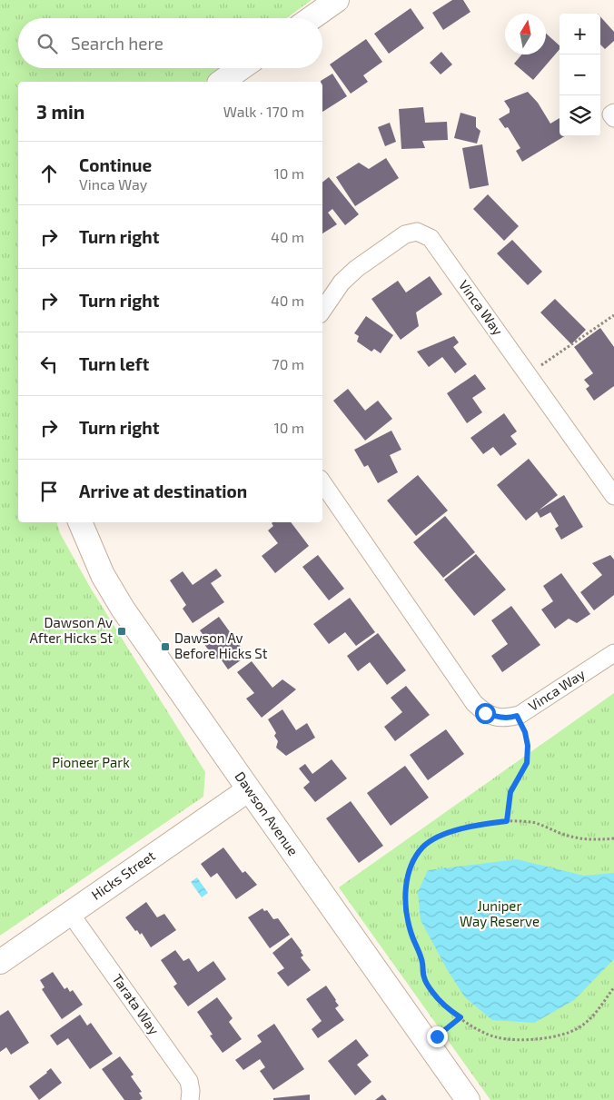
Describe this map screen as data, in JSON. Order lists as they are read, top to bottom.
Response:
{
  "streets": {
    "main road": ["Dawson Avenue", "Hicks Street"],
    "street": ["Vinca Way", "Tarata Way"]
  },
  "crossings": [
    ["Dawson Avenue", "Hicks Street"],
    ["Hicks Street", "Tarata Way"]
  ],
  "parks": ["Pioneer Park", "Juniper Way Reserve"],
  "places": {
    "transit": ["Dawson Av After Hicks St", "Dawson Av Before Hicks St"]
  },
  "north": "top",
  "page": {
    "map_buttons": ["+", "−"],
    "search": "Search here",
    "heading": ["3 min", "Walk · 170 m"],
    "list": [
      ["Continue", "Vinca Way", "10 m"],
      ["Turn right", "40 m"],
      ["Turn right", "40 m"],
      ["Turn left", "70 m"],
      ["Turn right", "10 m"],
      "Arrive at destination"
    ]
  }
}
